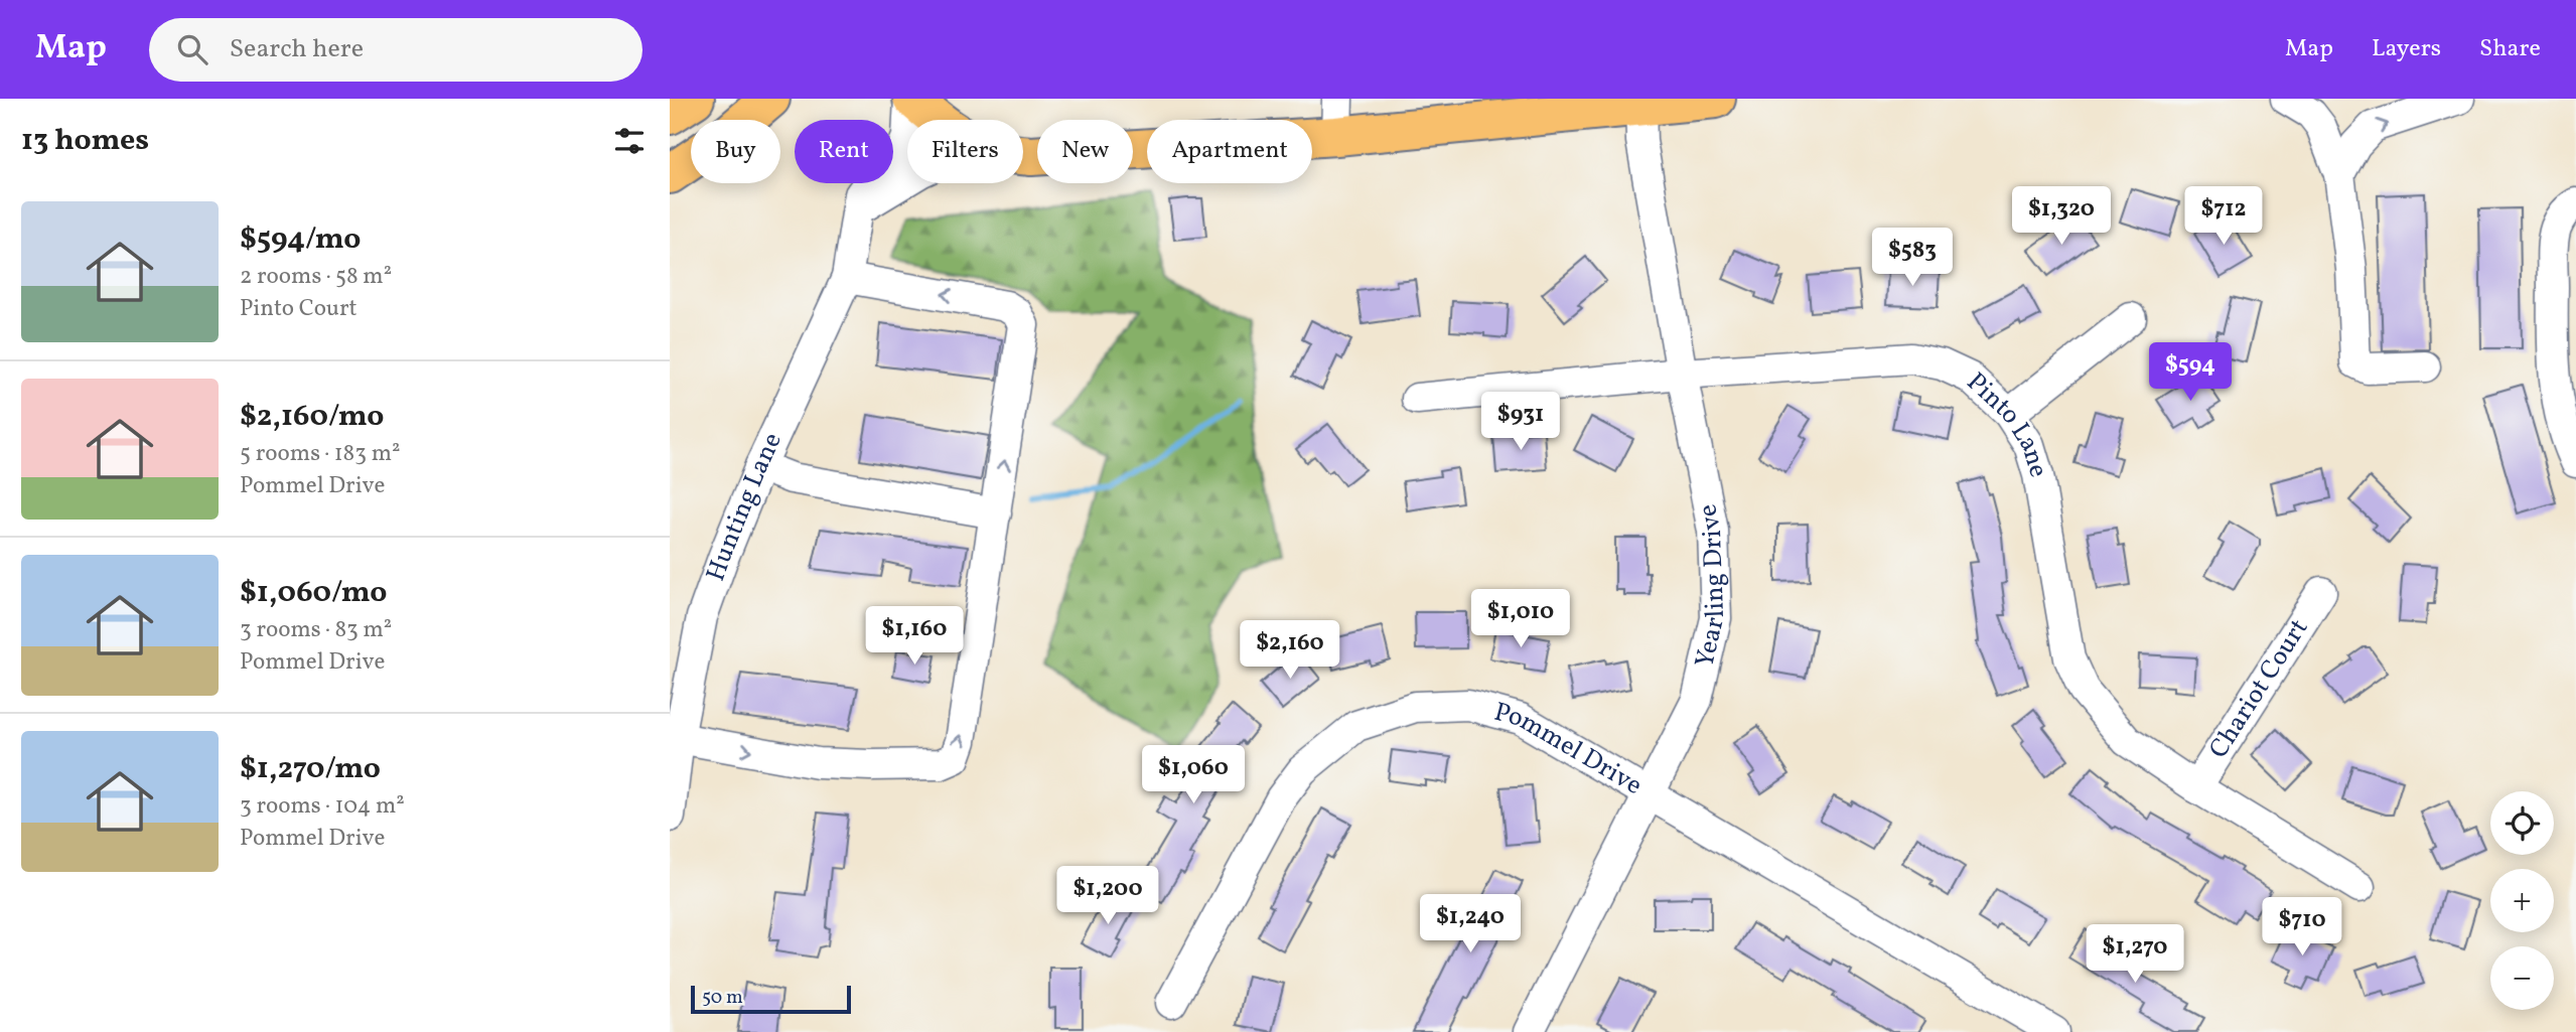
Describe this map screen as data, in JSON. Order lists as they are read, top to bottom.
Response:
{
  "streets": {
    "street": [
      "Pinto Lane",
      "Hunting Lane",
      "Yearling Drive",
      "Chariot Court",
      "Pommel Drive"
    ]
  },
  "crossings": [
    ["Pinto Lane", "Yearling Drive"],
    ["Pinto Lane", "Chariot Court"],
    ["Yearling Drive", "Pommel Drive"]
  ],
  "scale_bar": "50 m",
  "page": {
    "header": "Map",
    "search": "Search here",
    "nav": ["Map", "Layers", "Share"],
    "heading": "13 homes",
    "chip": [
      "Buy",
      "Rent",
      "Filters",
      "New",
      "Apartment"
    ],
    "list": [
      {
        "name": "$594/mo",
        "note": "2 rooms · 58 m² · Pinto Court"
      },
      {
        "name": "$2,160/mo",
        "note": "5 rooms · 183 m² · Pommel Drive"
      },
      {
        "name": "$1,060/mo",
        "note": "3 rooms · 83 m² · Pommel Drive"
      },
      {
        "name": "$1,270/mo",
        "note": "3 rooms · 104 m² · Pommel Drive"
      }
    ],
    "price": [
      "$1,320",
      "$712",
      "$583",
      "$594",
      "$931",
      "$1,010",
      "$1,160",
      "$2,160",
      "$1,060",
      "$1,200",
      "$1,240",
      "$710",
      "$1,270"
    ],
    "map_buttons": ["+", "−"],
    "scale": "50 m"
  }
}
